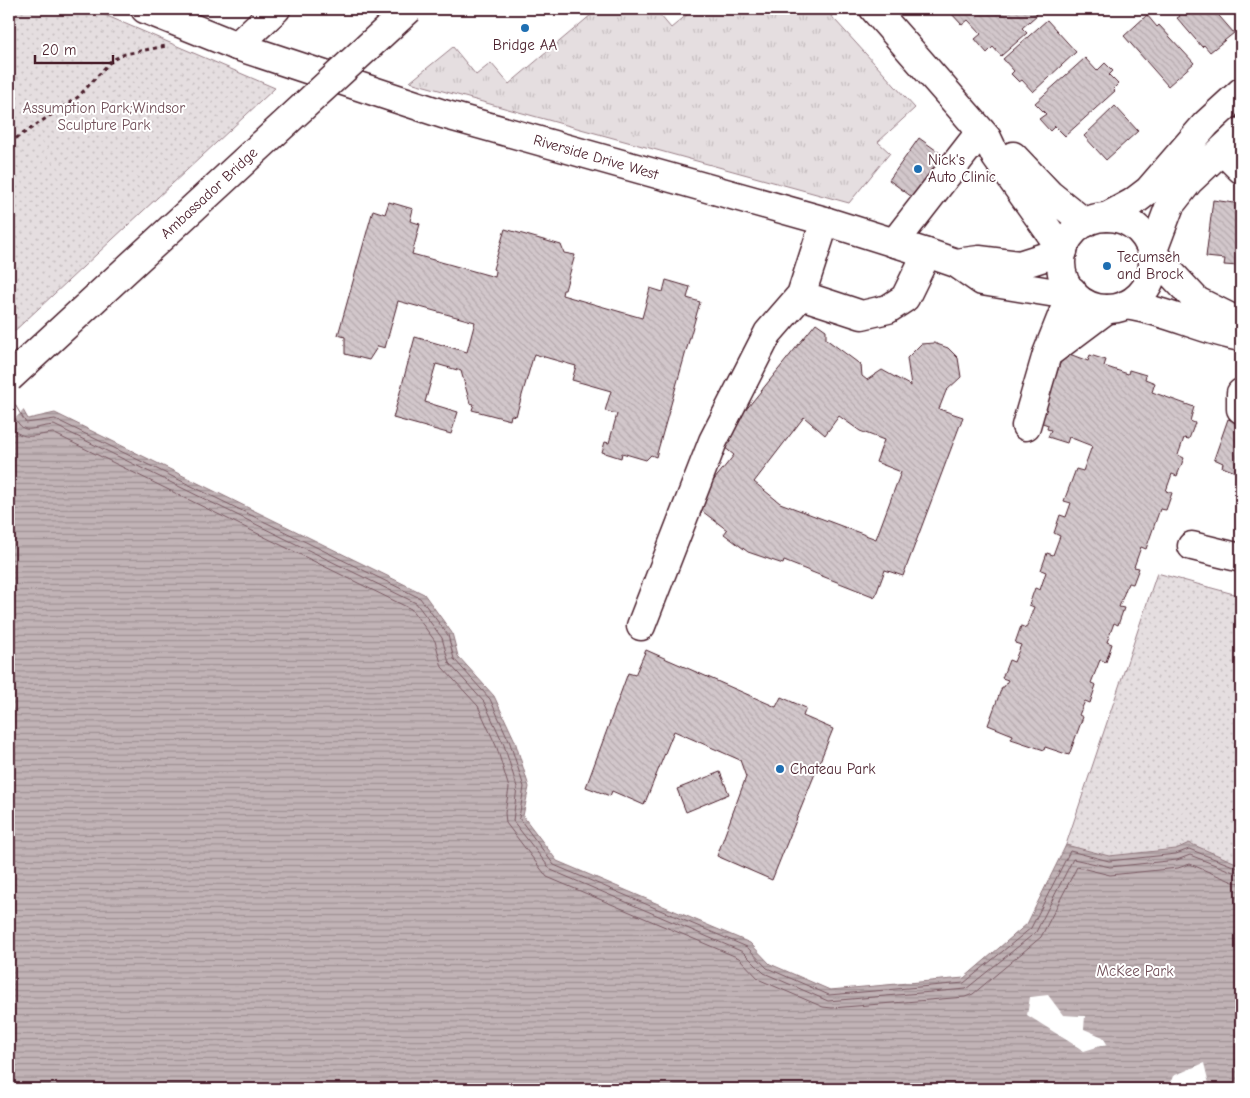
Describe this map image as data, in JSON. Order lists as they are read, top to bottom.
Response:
{
  "streets": {
    "main road": ["Riverside Drive West", "Ambassador Bridge"]
  },
  "parks": ["Assumption Park;Windsor Sculpture Park", "McKee Park"],
  "places": [
    "Bridge AA",
    "Nick's Auto Clinic",
    "Tecumseh and Brock",
    "Chateau Park"
  ],
  "scale_bar": "20 m"
}
